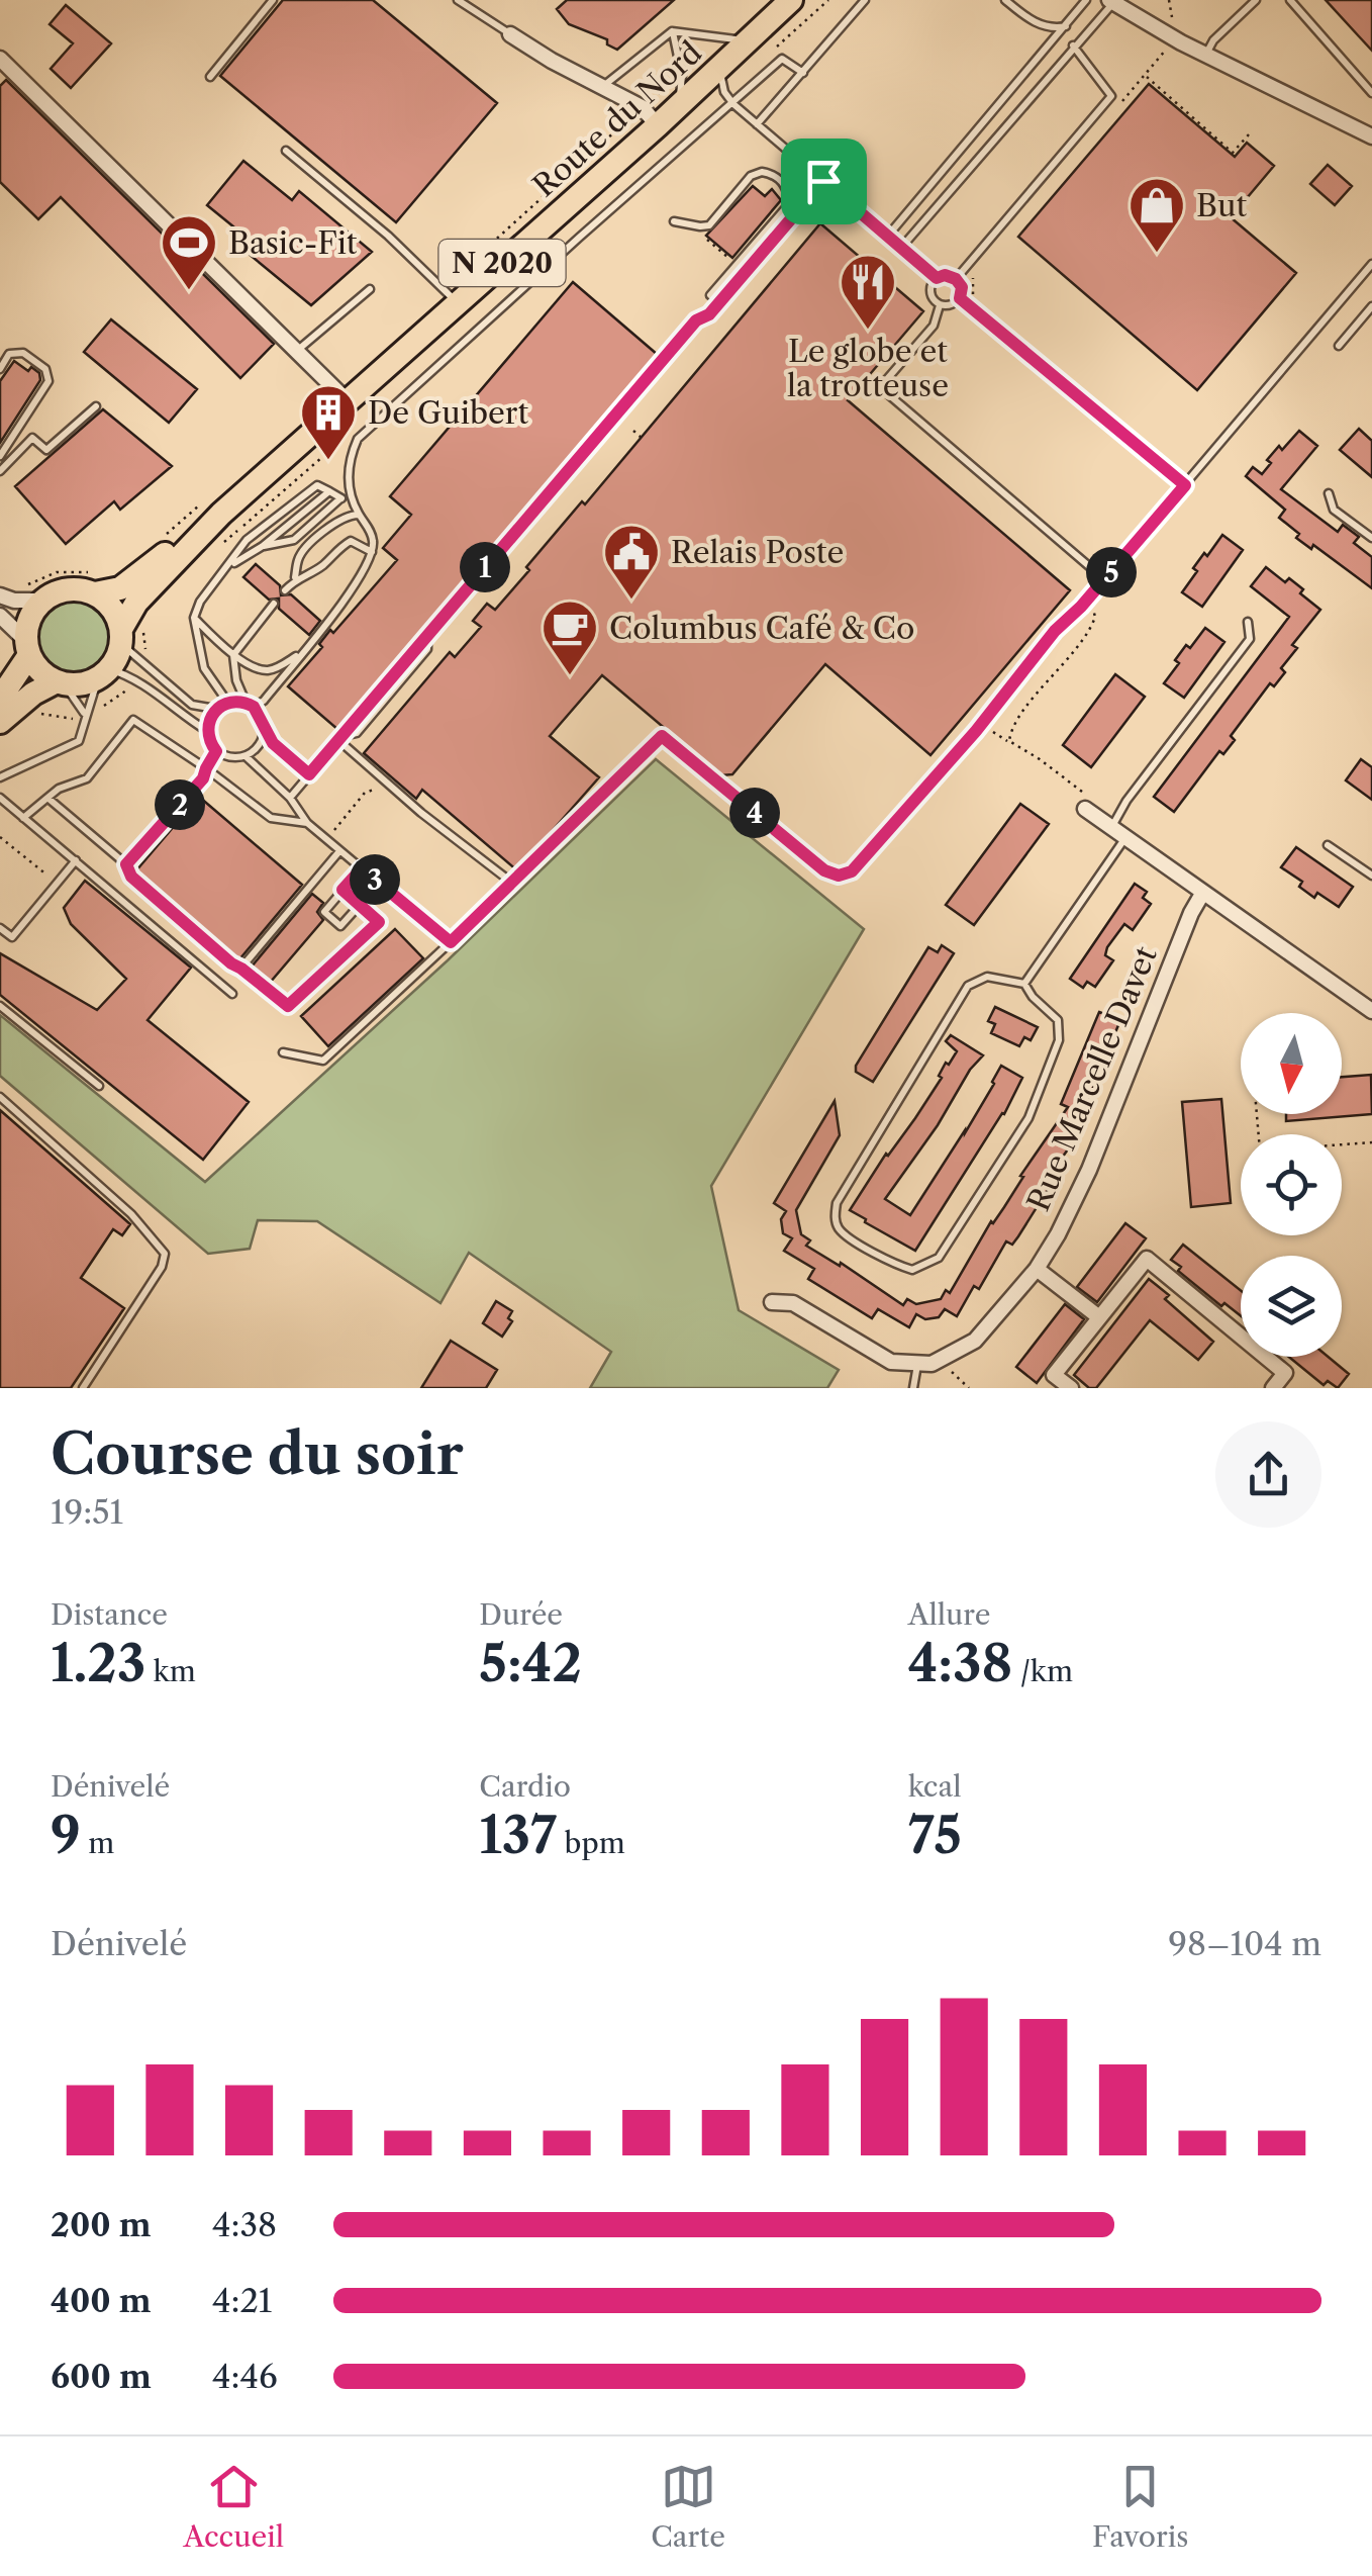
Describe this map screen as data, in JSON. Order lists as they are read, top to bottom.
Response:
{
  "streets": {
    "main road": ["Route du Nord", "N 2020"],
    "street": ["Rue Marcelle Davet"]
  },
  "places": {
    "shop": ["But"],
    "sports": ["Basic-Fit"],
    "restaurant": ["Le globe et la trotteuse"],
    "building": ["De Guibert"],
    "public building": ["Relais Poste"],
    "cafe": ["Columbus Café & Co"]
  },
  "north": "bottom",
  "page": {
    "pins": [
      "1",
      "5",
      "2",
      "4",
      "3"
    ],
    "heading": ["Course du soir", "19:51"],
    "stats": [
      ["Distance", "1.23 km"],
      ["Durée", "5:42"],
      ["Allure", "4:38 /km"],
      ["Dénivelé", "9 m"],
      ["Cardio", "137 bpm"],
      ["kcal", "75"]
    ],
    "chart": ["Dénivelé", "98–104 m"],
    "list": [
      {
        "name": "200 m",
        "note": "4:38"
      },
      {
        "name": "400 m",
        "note": "4:21"
      },
      {
        "name": "600 m",
        "note": "4:46"
      }
    ],
    "tabs": ["Accueil", "Carte", "Favoris"]
  }
}
